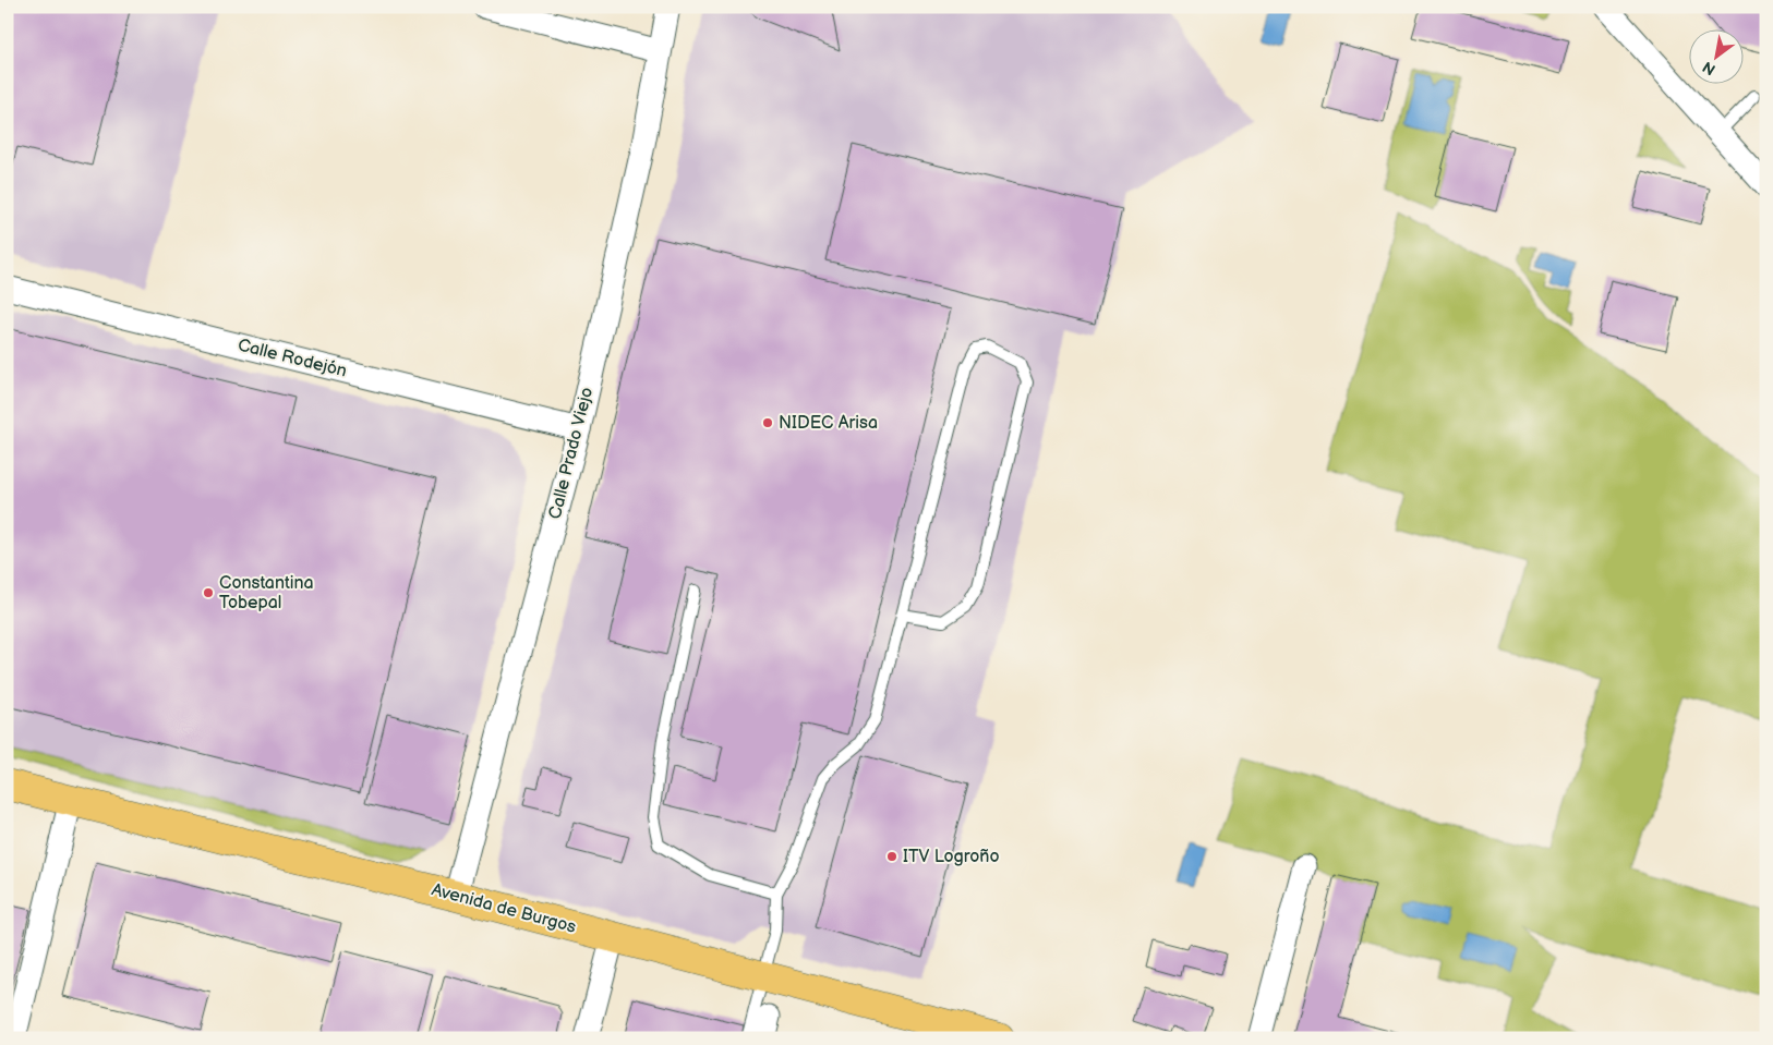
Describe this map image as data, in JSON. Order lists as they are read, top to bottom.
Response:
{
  "streets": {
    "main road": ["Avenida de Burgos"],
    "street": ["Calle Rodejón", "Calle Prado Viejo"]
  },
  "crossings": [
    ["Calle Rodejón", "Calle Prado Viejo"],
    ["Calle Prado Viejo", "Avenida de Burgos"]
  ],
  "places": ["NIDEC Arisa", "Constantina Tobepal", "ITV Logroño"],
  "north": "bottom left"
}
